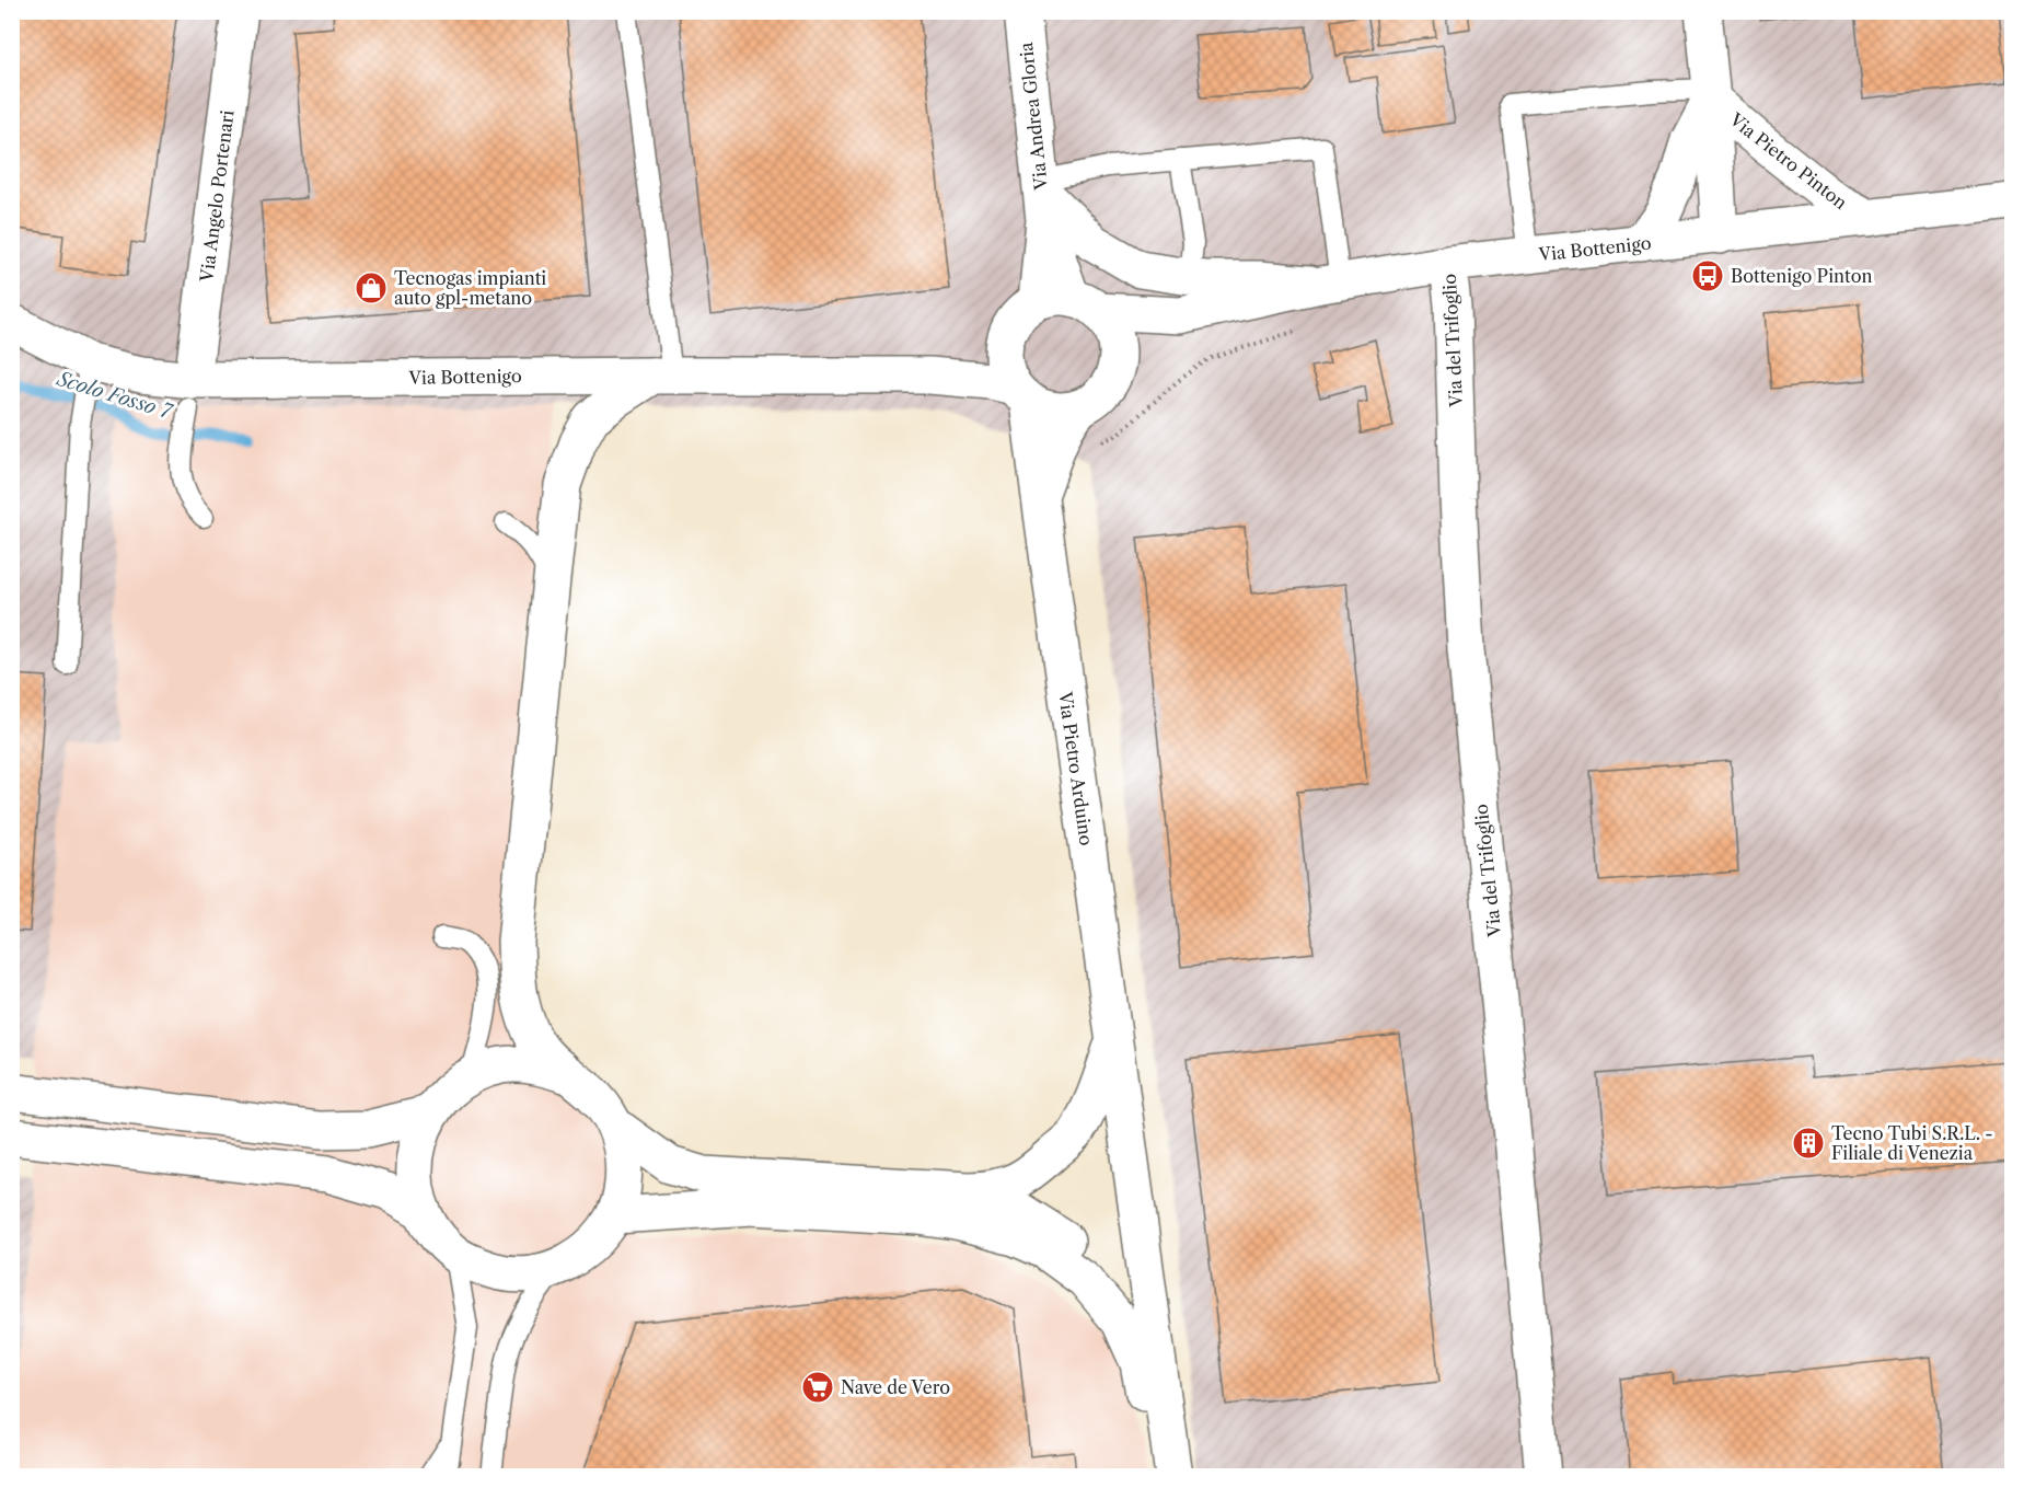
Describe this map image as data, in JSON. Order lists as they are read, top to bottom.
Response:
{
  "streets": {
    "street": [
      "Via Andrea Gloria",
      "Via Pietro Pinton",
      "Via Angelo Portenari",
      "Via Bottenigo",
      "Via del Trifoglio",
      "Via Pietro Arduino"
    ]
  },
  "crossings": [
    ["Via Andrea Gloria", "Via Bottenigo"],
    ["Via Andrea Gloria", "Via Pietro Arduino"],
    ["Via Pietro Pinton", "Via Bottenigo"],
    ["Via Angelo Portenari", "Via Bottenigo"],
    ["Via Bottenigo", "Via del Trifoglio"],
    ["Via Bottenigo", "Via Pietro Arduino"]
  ],
  "water": ["Scolo Fosso 7"],
  "places": {
    "bus stop": ["Bottenigo Pinton"],
    "shop": ["Tecnogas impianti auto gpl-metano"],
    "building": ["Tecno Tubi S.R.L. - Filiale di Venezia"],
    "supermarket": ["Nave de Vero"]
  }
}
